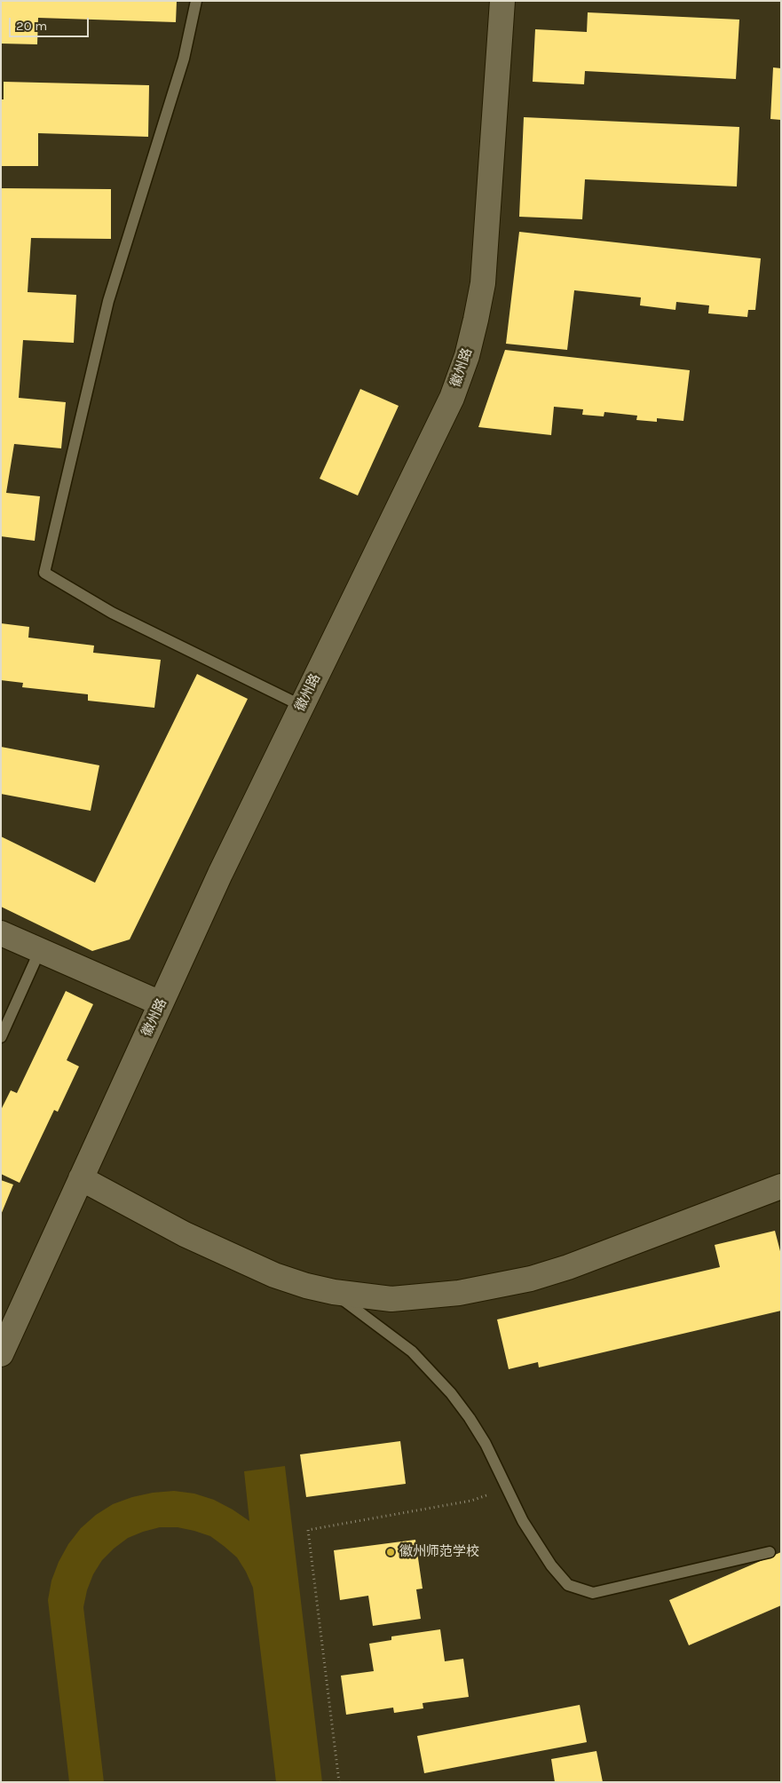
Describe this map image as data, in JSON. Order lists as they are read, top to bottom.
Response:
{
  "streets": {
    "main road": ["徽州路"]
  },
  "places": ["徽州师范学校"],
  "scale_bar": "20 m"
}
